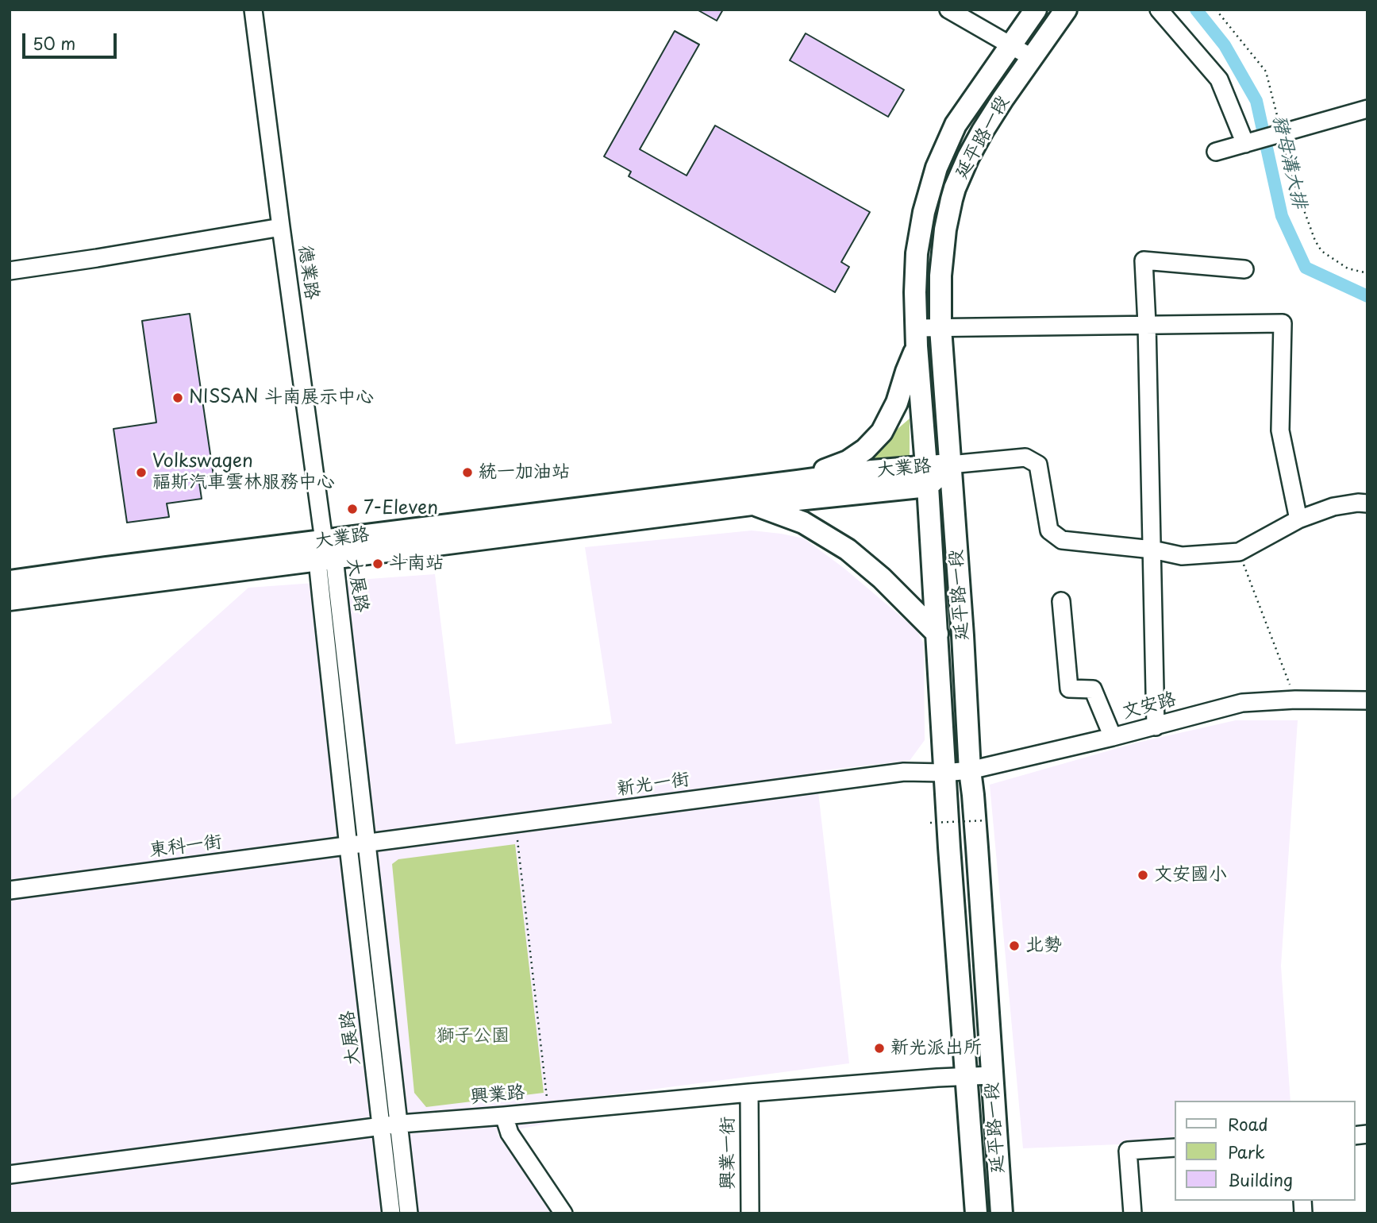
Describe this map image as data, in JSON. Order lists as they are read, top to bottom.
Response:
{
  "streets": {
    "main road": ["延平路一段", "大業路"],
    "street": [
      "德業路",
      "大展路",
      "文安路",
      "新光一街",
      "東科一街",
      "興業路",
      "興業一街"
    ]
  },
  "crossings": [
    ["延平路一段", "大業路"],
    ["延平路一段", "文安路"],
    ["延平路一段", "新光一街"],
    ["延平路一段", "興業路"],
    ["德業路", "大業路"],
    ["德業路", "大展路"],
    ["大業路", "大展路"],
    ["大展路", "新光一街"],
    ["大展路", "東科一街"],
    ["大展路", "興業路"],
    ["文安路", "新光一街"],
    ["新光一街", "東科一街"],
    ["興業路", "興業一街"]
  ],
  "water": ["豬母溝大排"],
  "parks": ["獅子公園"],
  "places": [
    "NISSAN 斗南展示中心",
    "Volkswagen 福斯汽車雲林服務中心",
    "統一加油站",
    "7-Eleven",
    "斗南站",
    "文安國小",
    "北勢",
    "新光派出所"
  ],
  "legend": ["Road", "Park", "Building"],
  "scale_bar": "50 m"
}
